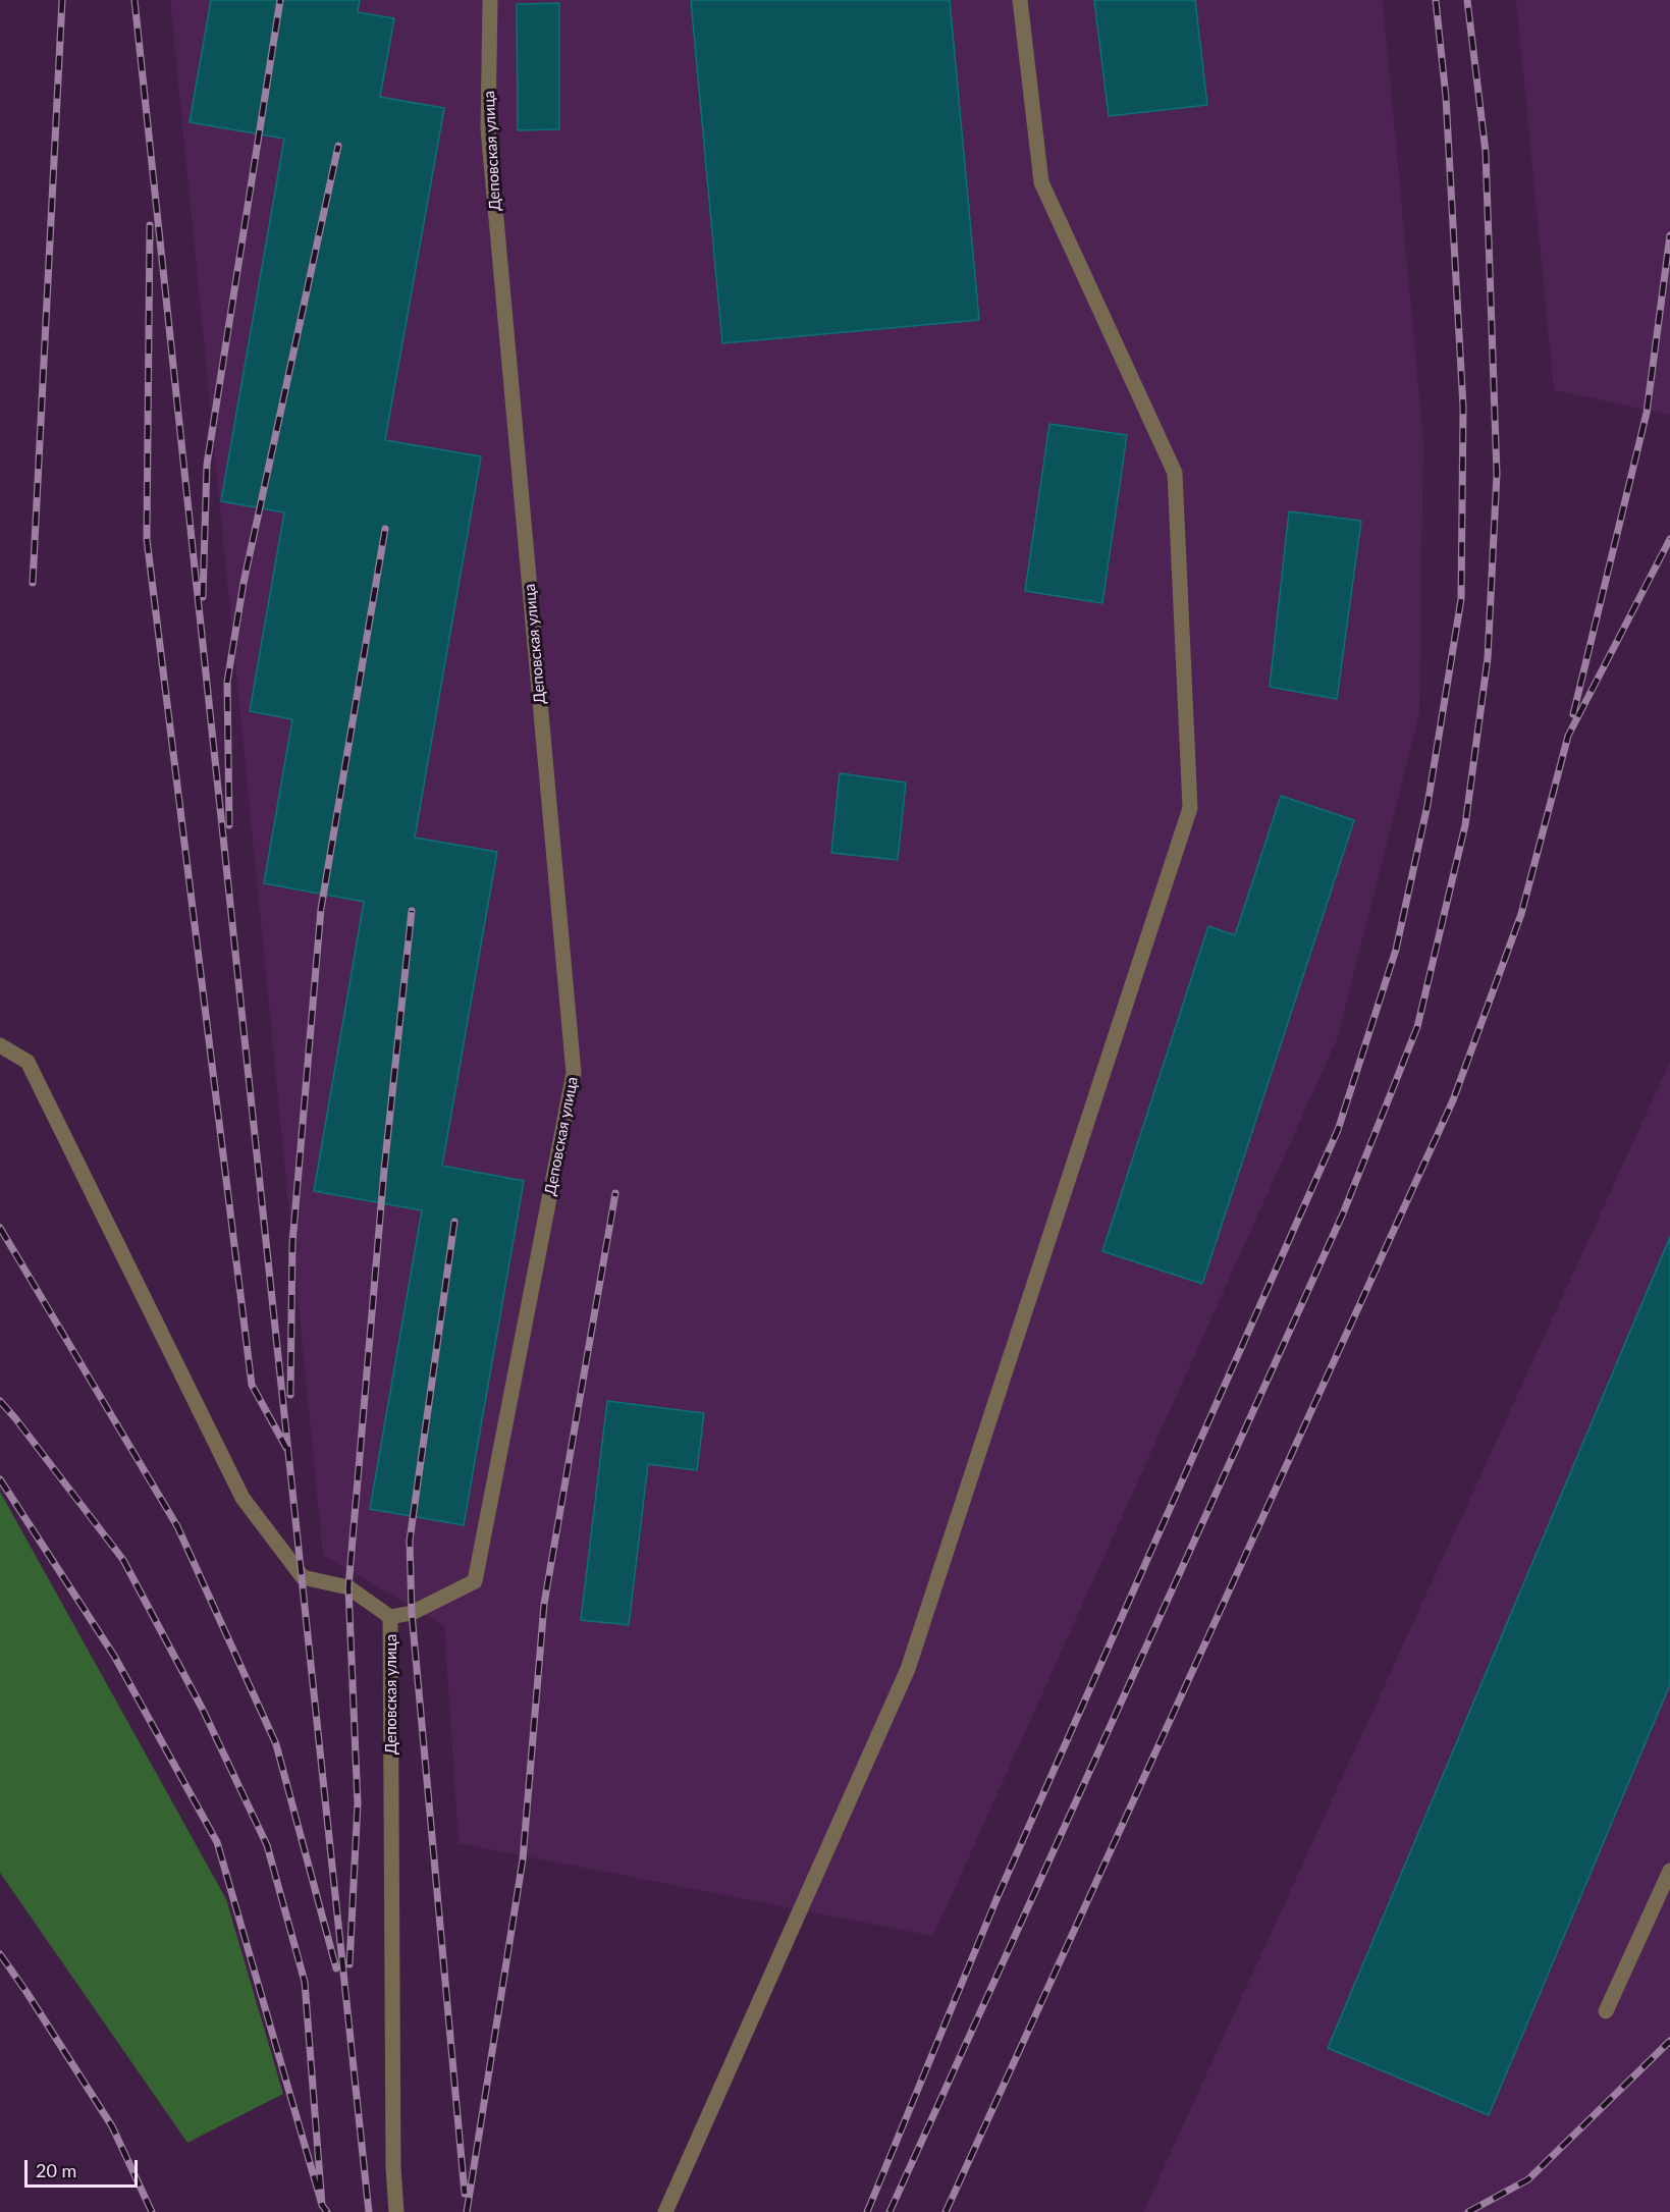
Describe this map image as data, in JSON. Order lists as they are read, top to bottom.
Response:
{
  "streets": {
    "street": ["Деповская улица"]
  },
  "scale_bar": "20 m"
}
